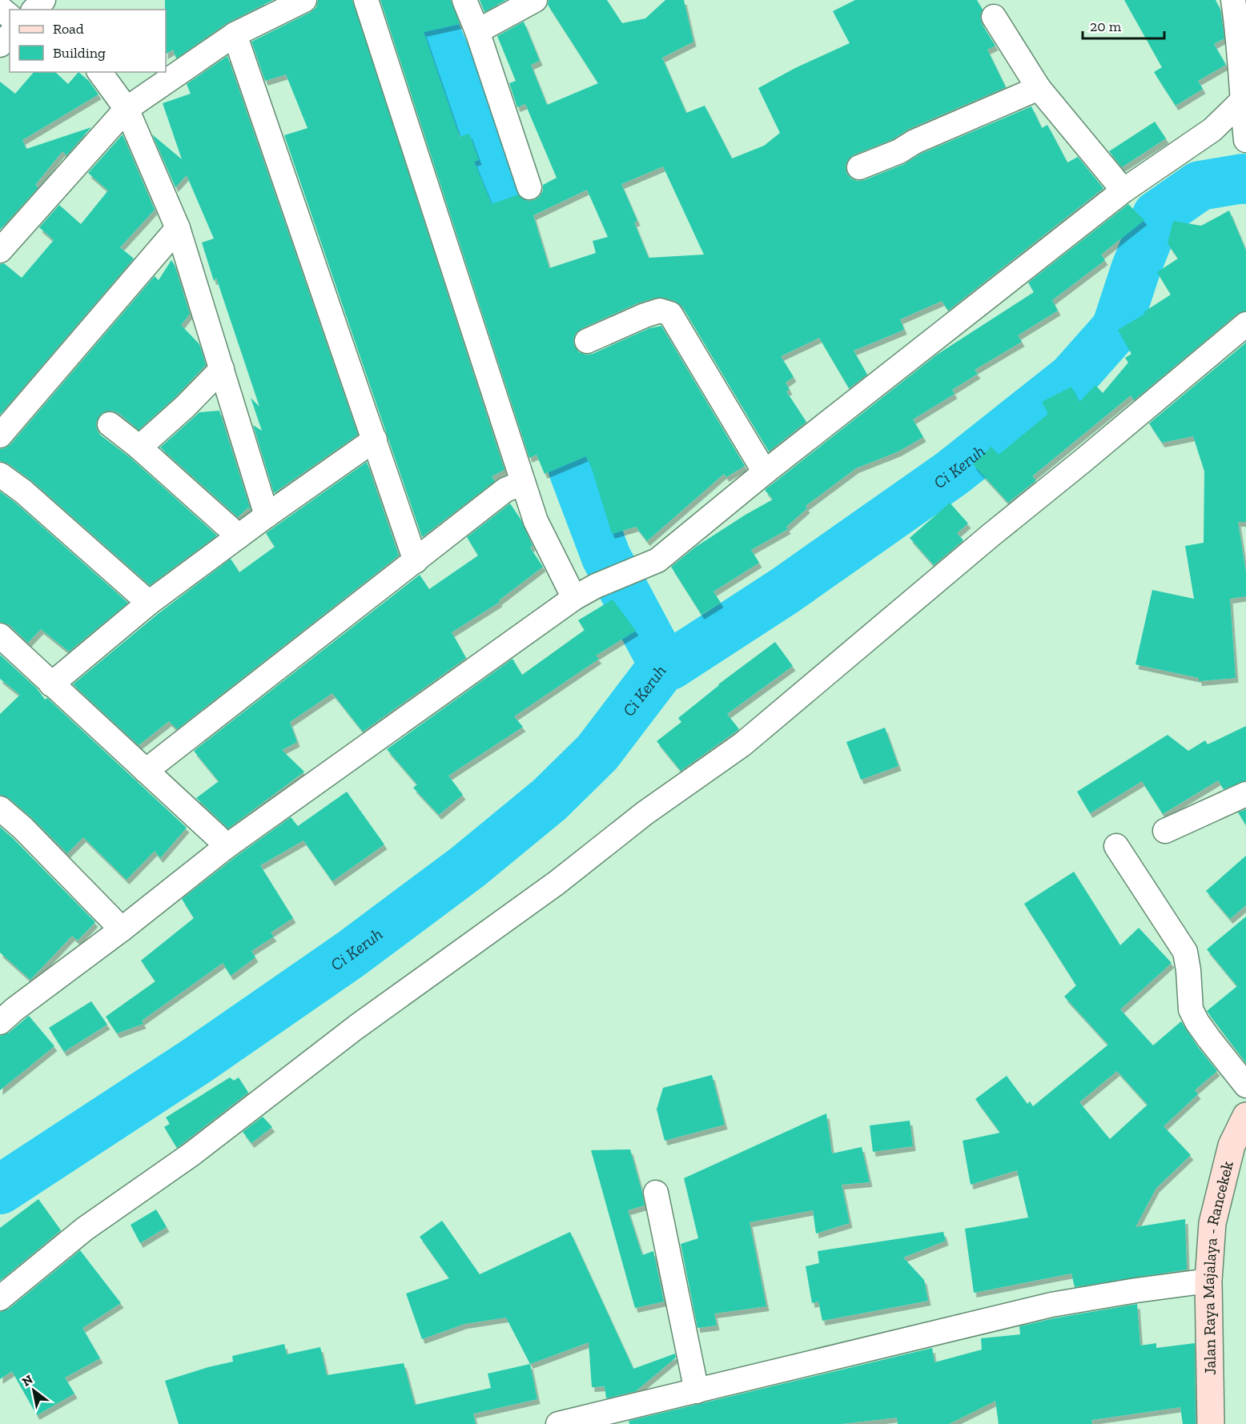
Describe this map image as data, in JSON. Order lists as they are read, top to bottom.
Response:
{
  "streets": {
    "main road": ["Jalan Raya Majalaya - Rancekek"]
  },
  "water": ["Ci Keruh"],
  "legend": ["Road", "Building"],
  "scale_bar": "20 m",
  "north": "top left"
}
